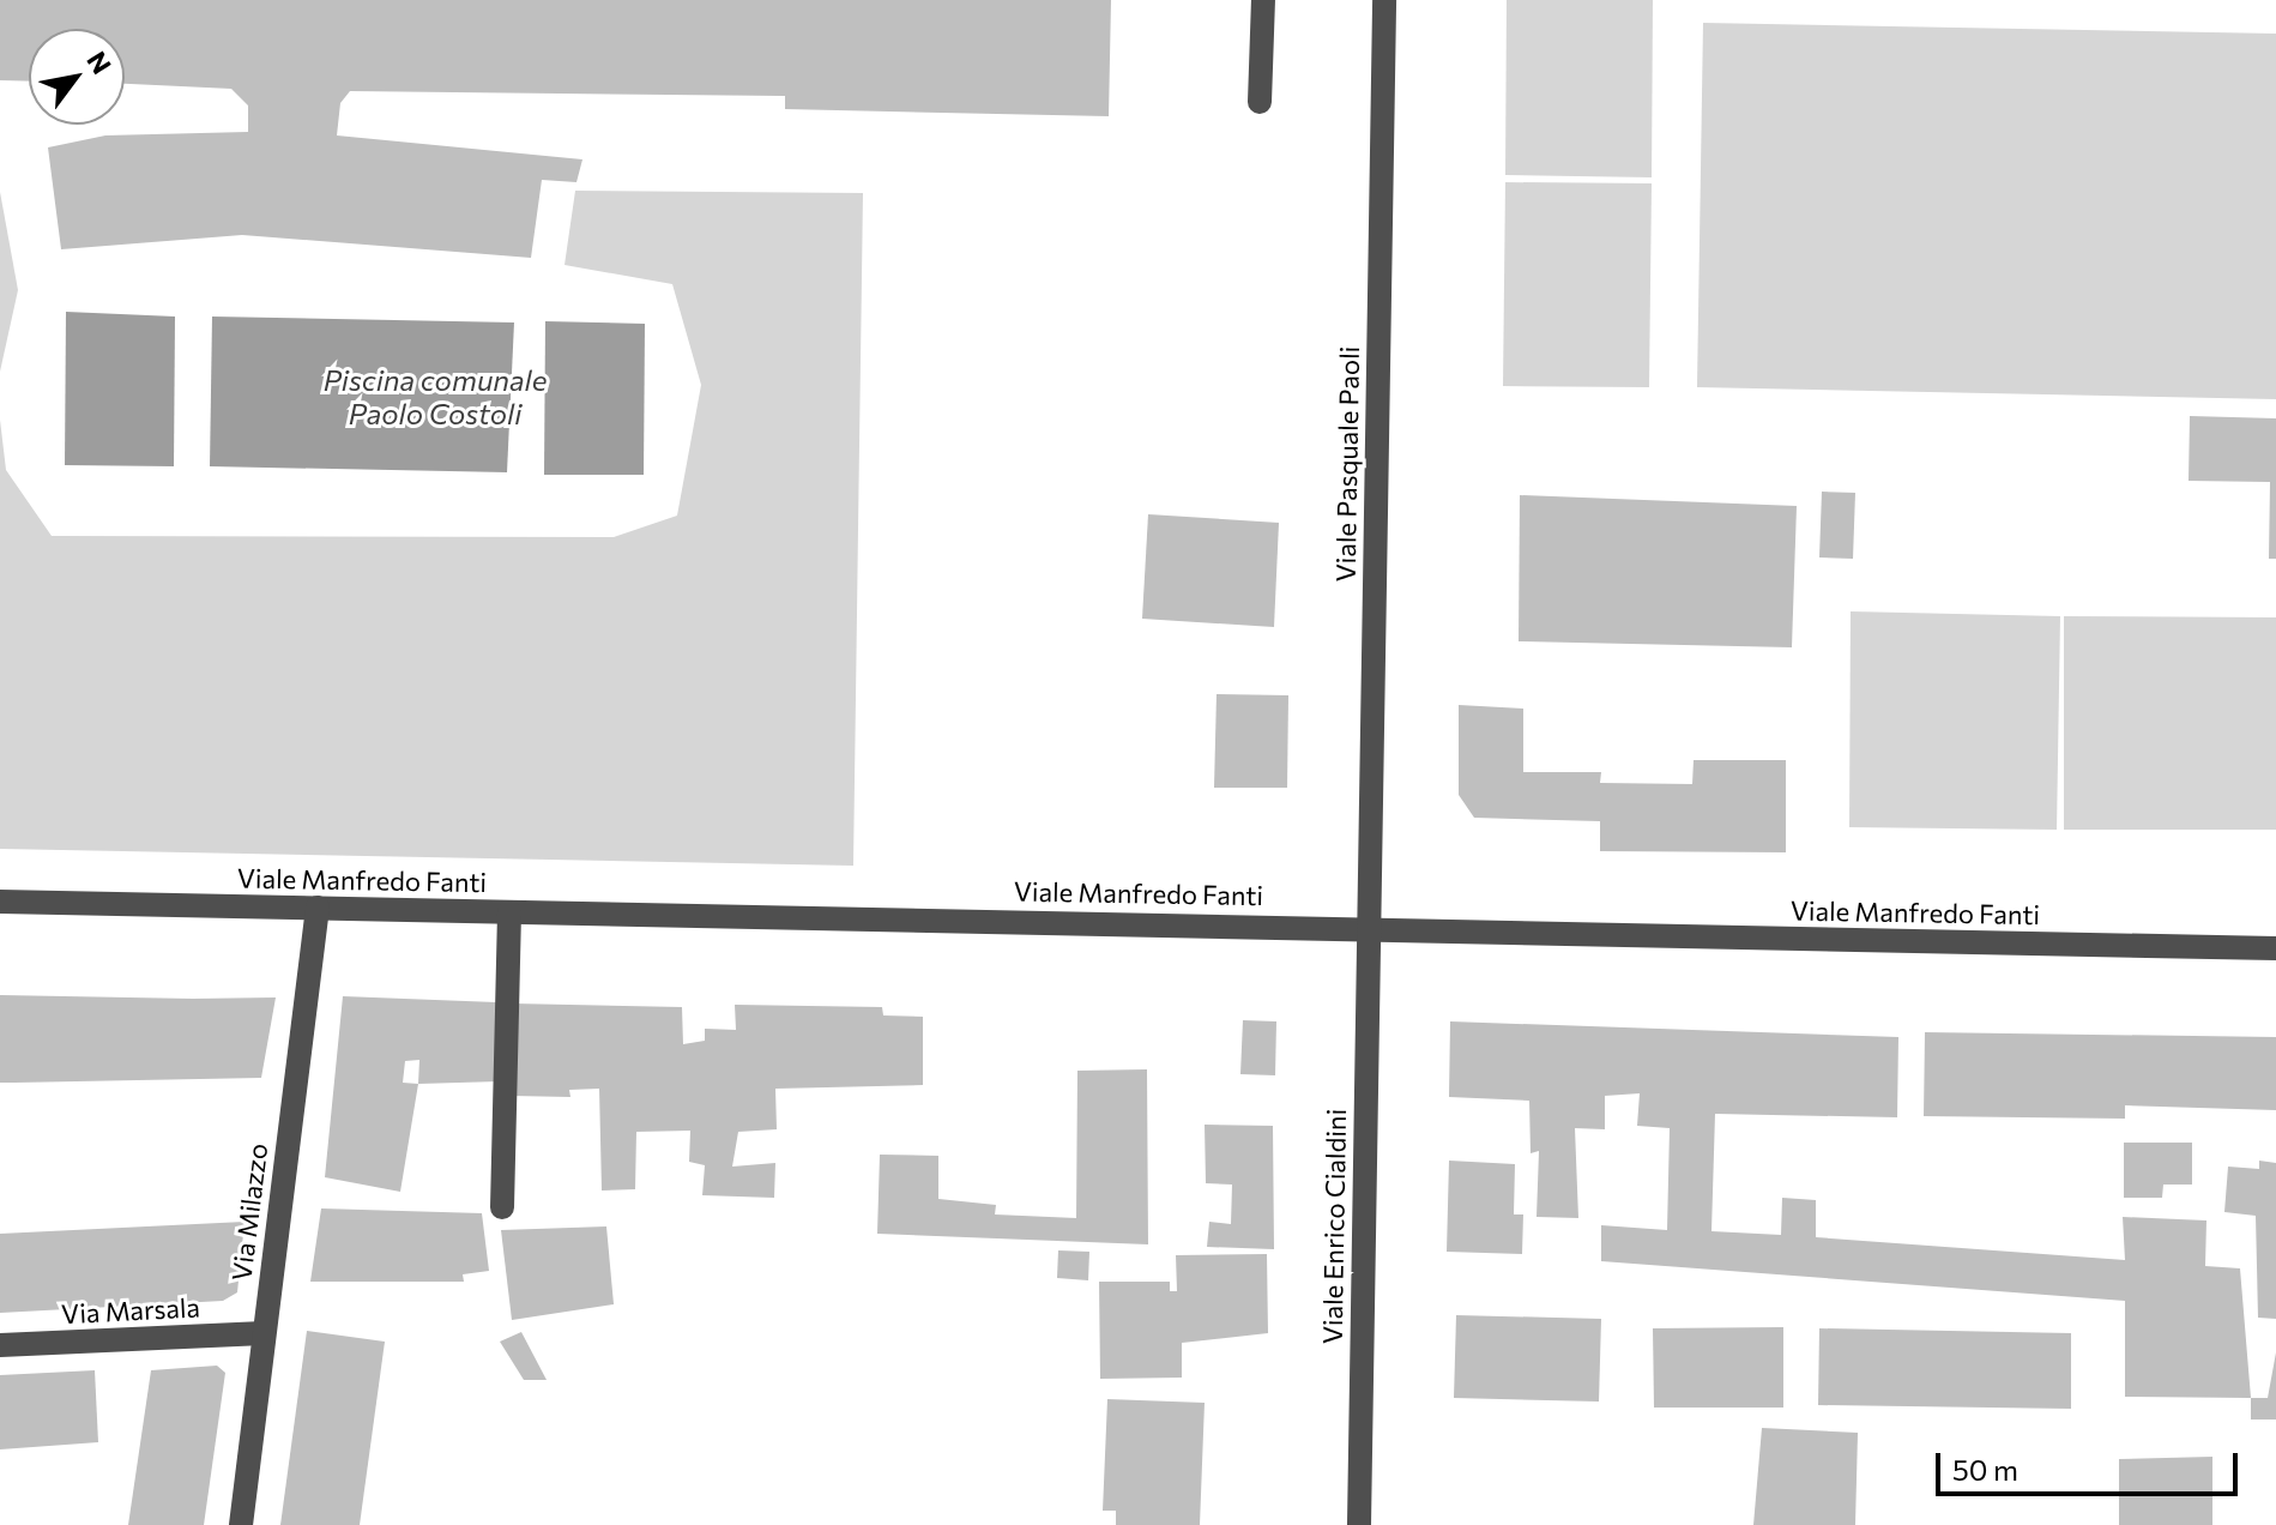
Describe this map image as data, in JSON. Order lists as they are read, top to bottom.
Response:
{
  "streets": {
    "street": [
      "Viale Pasquale Paoli",
      "Viale Manfredo Fanti",
      "Via Milazzo",
      "Viale Enrico Cialdini",
      "Via Marsala"
    ]
  },
  "crossings": [
    ["Viale Pasquale Paoli", "Viale Manfredo Fanti"],
    ["Viale Pasquale Paoli", "Viale Enrico Cialdini"],
    ["Viale Manfredo Fanti", "Via Milazzo"],
    ["Viale Manfredo Fanti", "Viale Enrico Cialdini"],
    ["Via Milazzo", "Via Marsala"]
  ],
  "water": ["Piscina comunale Paolo Costoli"],
  "scale_bar": "50 m",
  "north": "top right"
}
